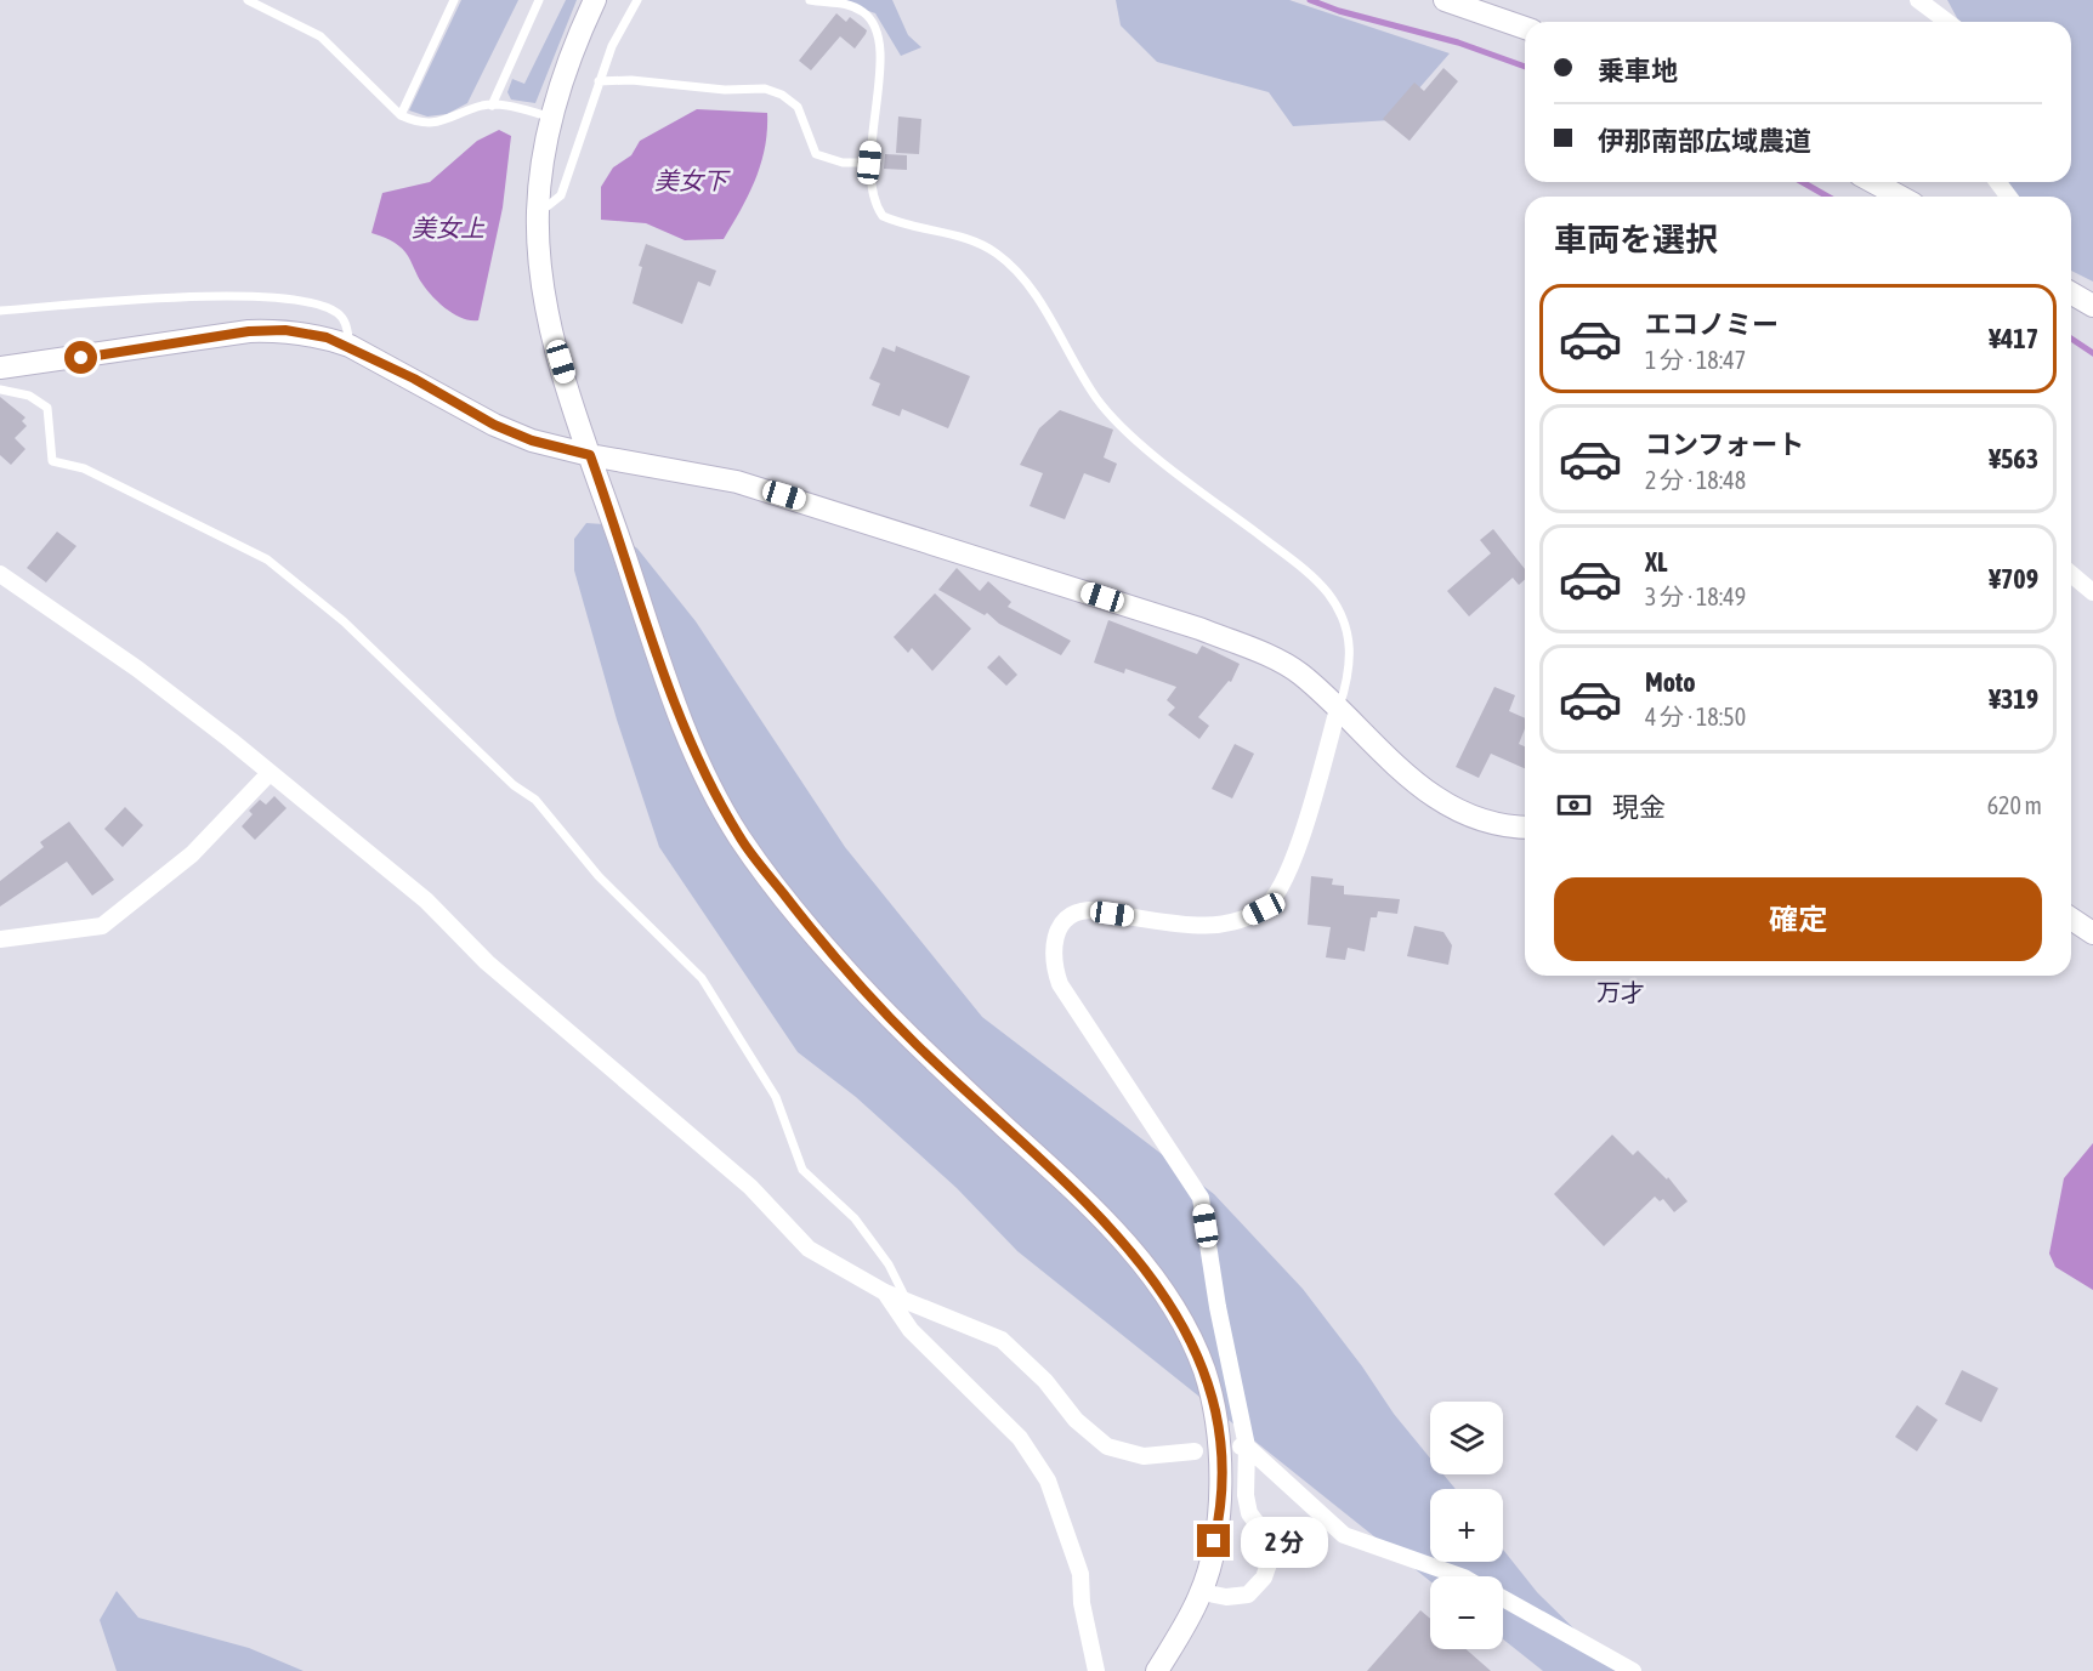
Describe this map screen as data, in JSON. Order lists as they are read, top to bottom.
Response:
{
  "districts": ["万才"],
  "water": ["美女下", "美女上"],
  "page": {
    "banner": ["乗車地", "伊那南部広域農道"],
    "heading": "車両を選択",
    "list": [
      {
        "name": "エコノミー",
        "note": "1 分 · 18:47",
        "value": "¥417"
      },
      {
        "name": "コンフォート",
        "note": "2 分 · 18:48",
        "value": "¥563"
      },
      {
        "name": "XL",
        "note": "3 分 · 18:49",
        "value": "¥709"
      },
      {
        "name": "Moto",
        "note": "4 分 · 18:50",
        "value": "¥319"
      }
    ],
    "pay": ["現金", "620 m"],
    "buttons": "確定",
    "map_buttons": ["+", "−"],
    "bubble": "2 分"
  }
}
